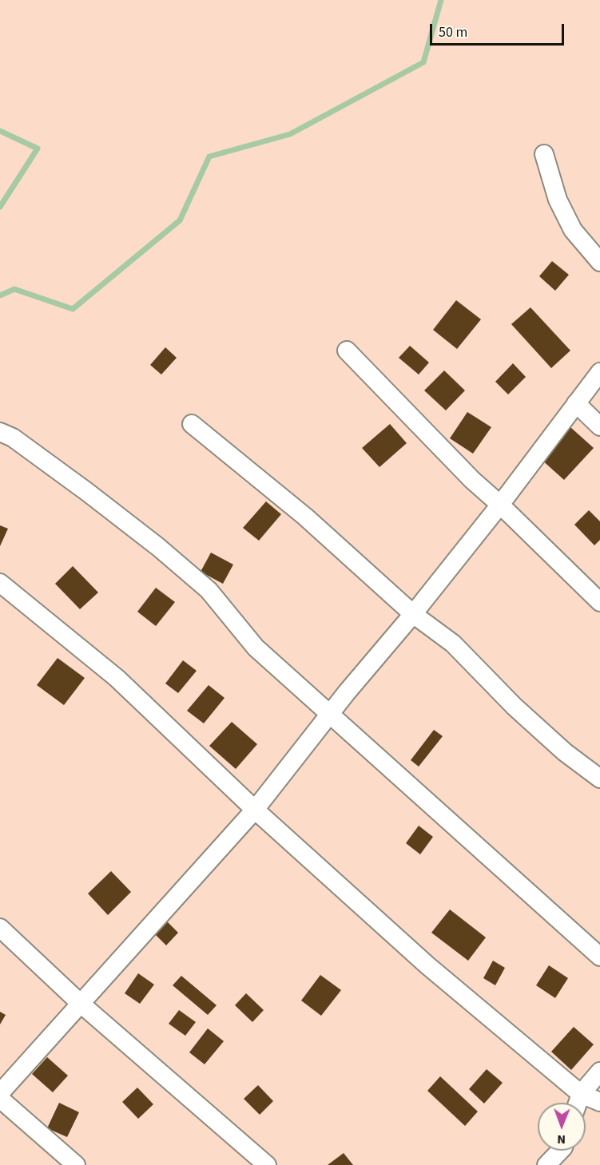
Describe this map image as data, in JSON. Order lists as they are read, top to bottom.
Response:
{
  "scale_bar": "50 m",
  "north": "bottom"
}
